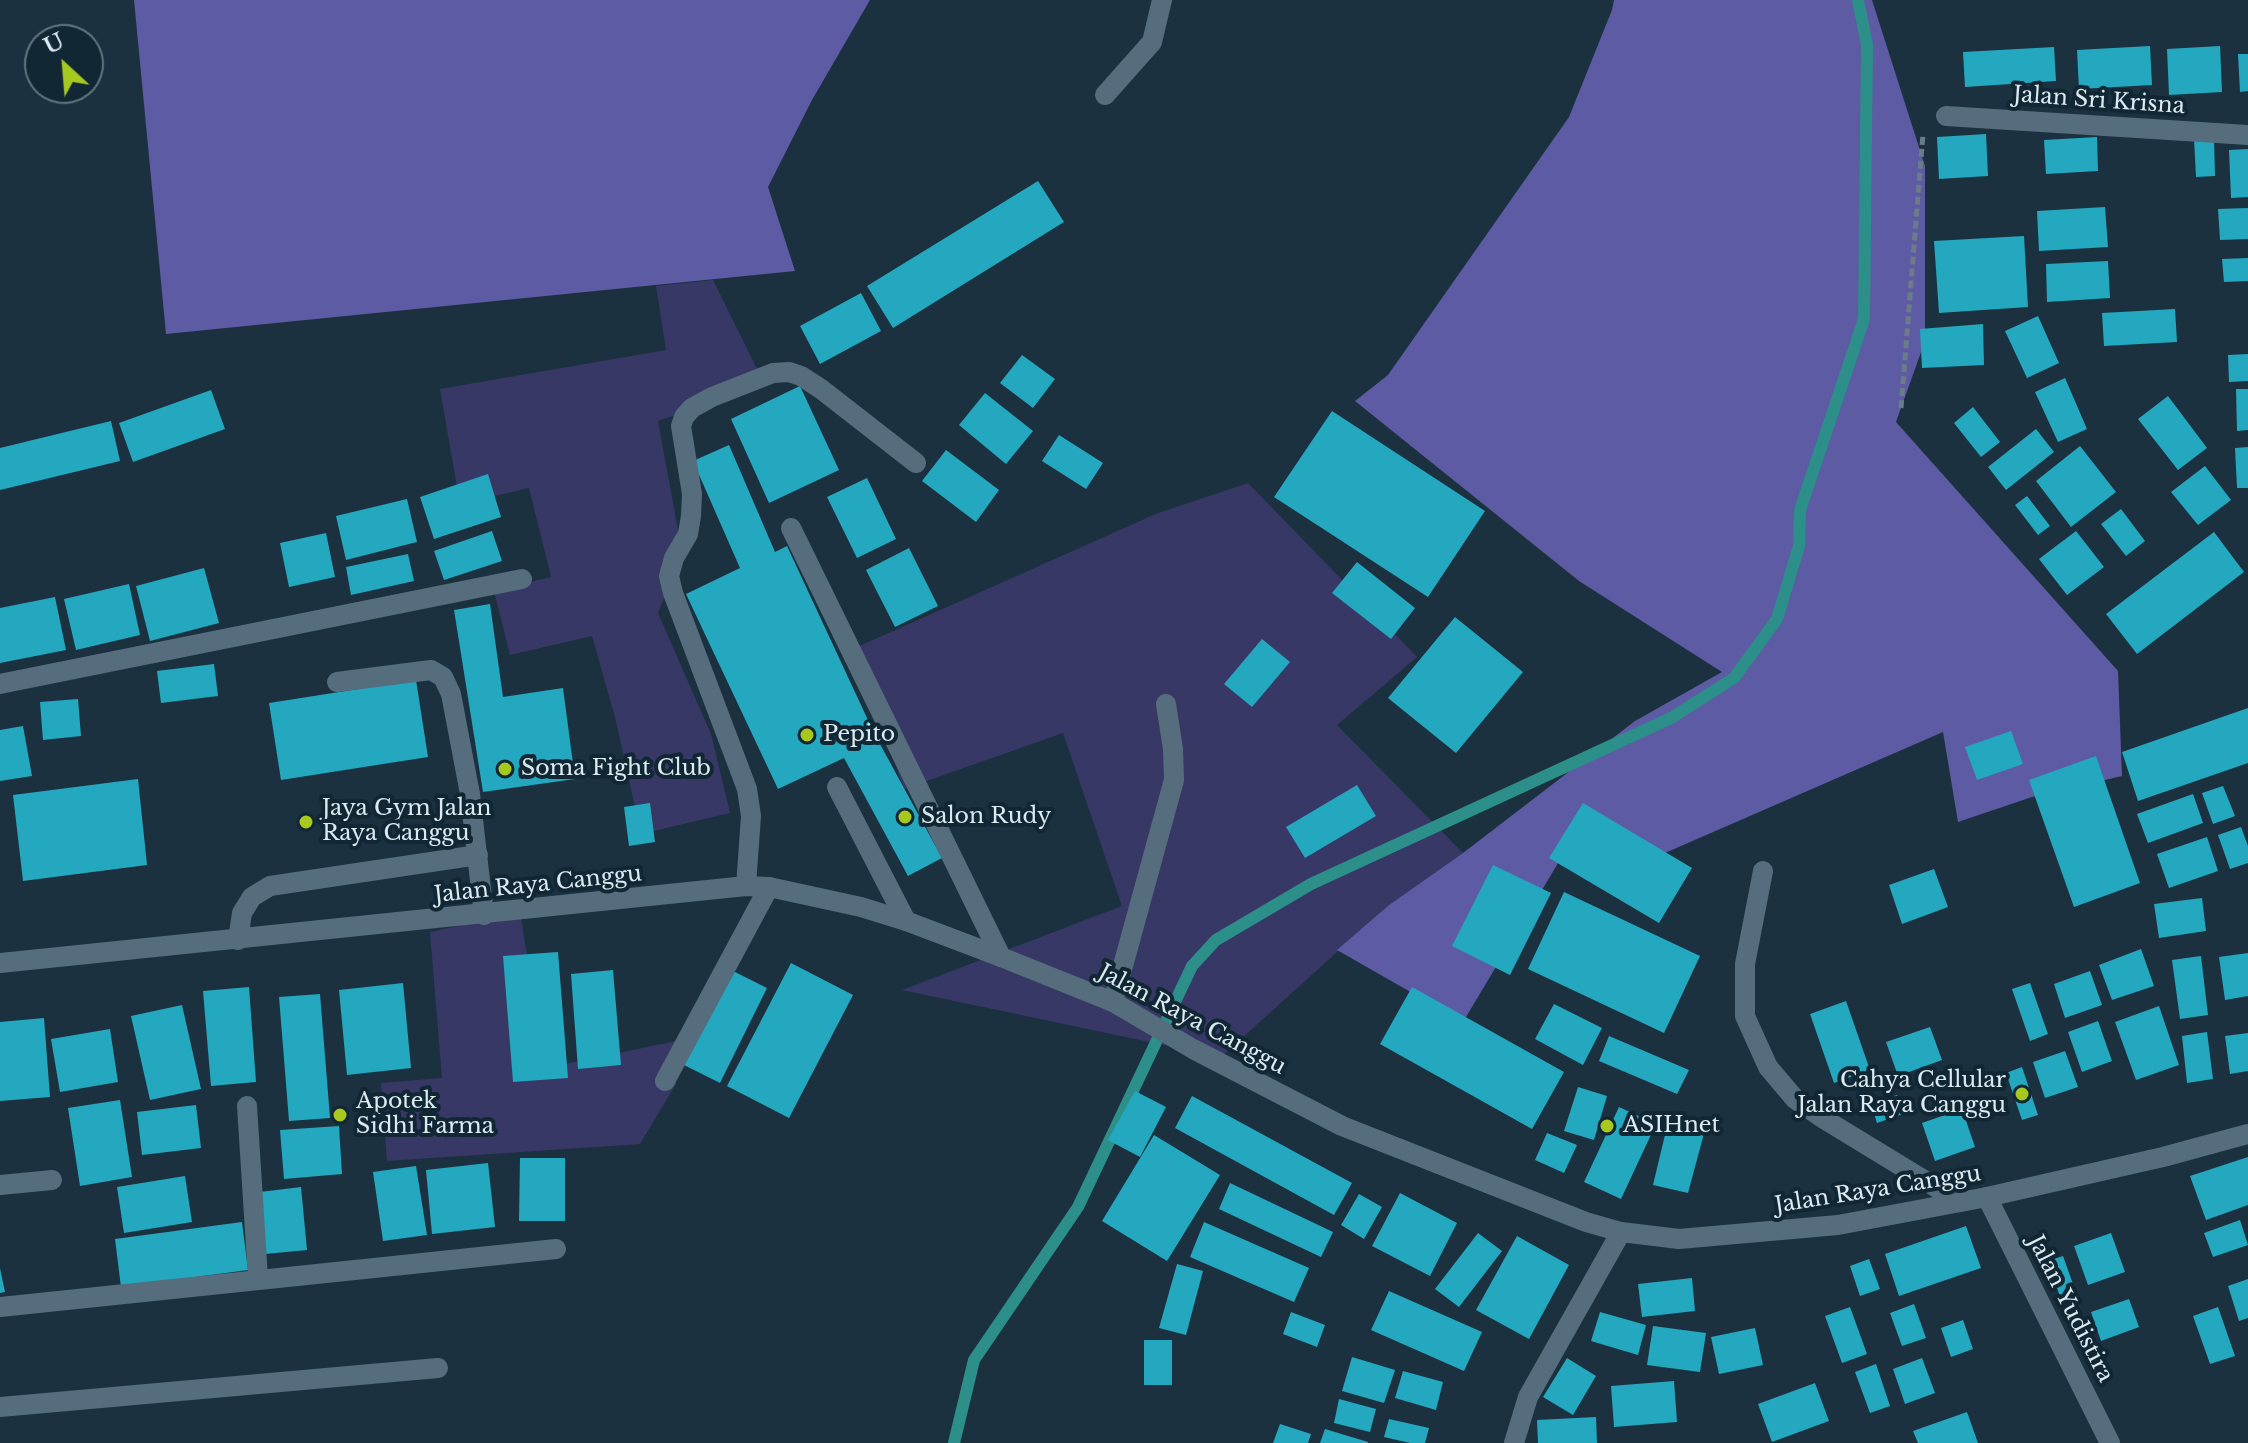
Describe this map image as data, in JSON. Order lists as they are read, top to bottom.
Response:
{
  "streets": {
    "street": ["Jalan Sri Krisna", "Jalan Raya Canggu", "Jalan Yudistira"]
  },
  "crossings": [
    ["Jalan Raya Canggu", "Jalan Yudistira"]
  ],
  "places": [
    "Pepito",
    "Soma Fight Club",
    "Salon Rudy",
    "Jaya Gym Jalan Raya Canggu",
    "Cahya Cellular Jalan Raya Canggu",
    "Apotek Sidhi Farma",
    "ASIHnet"
  ],
  "north": "top left"
}
